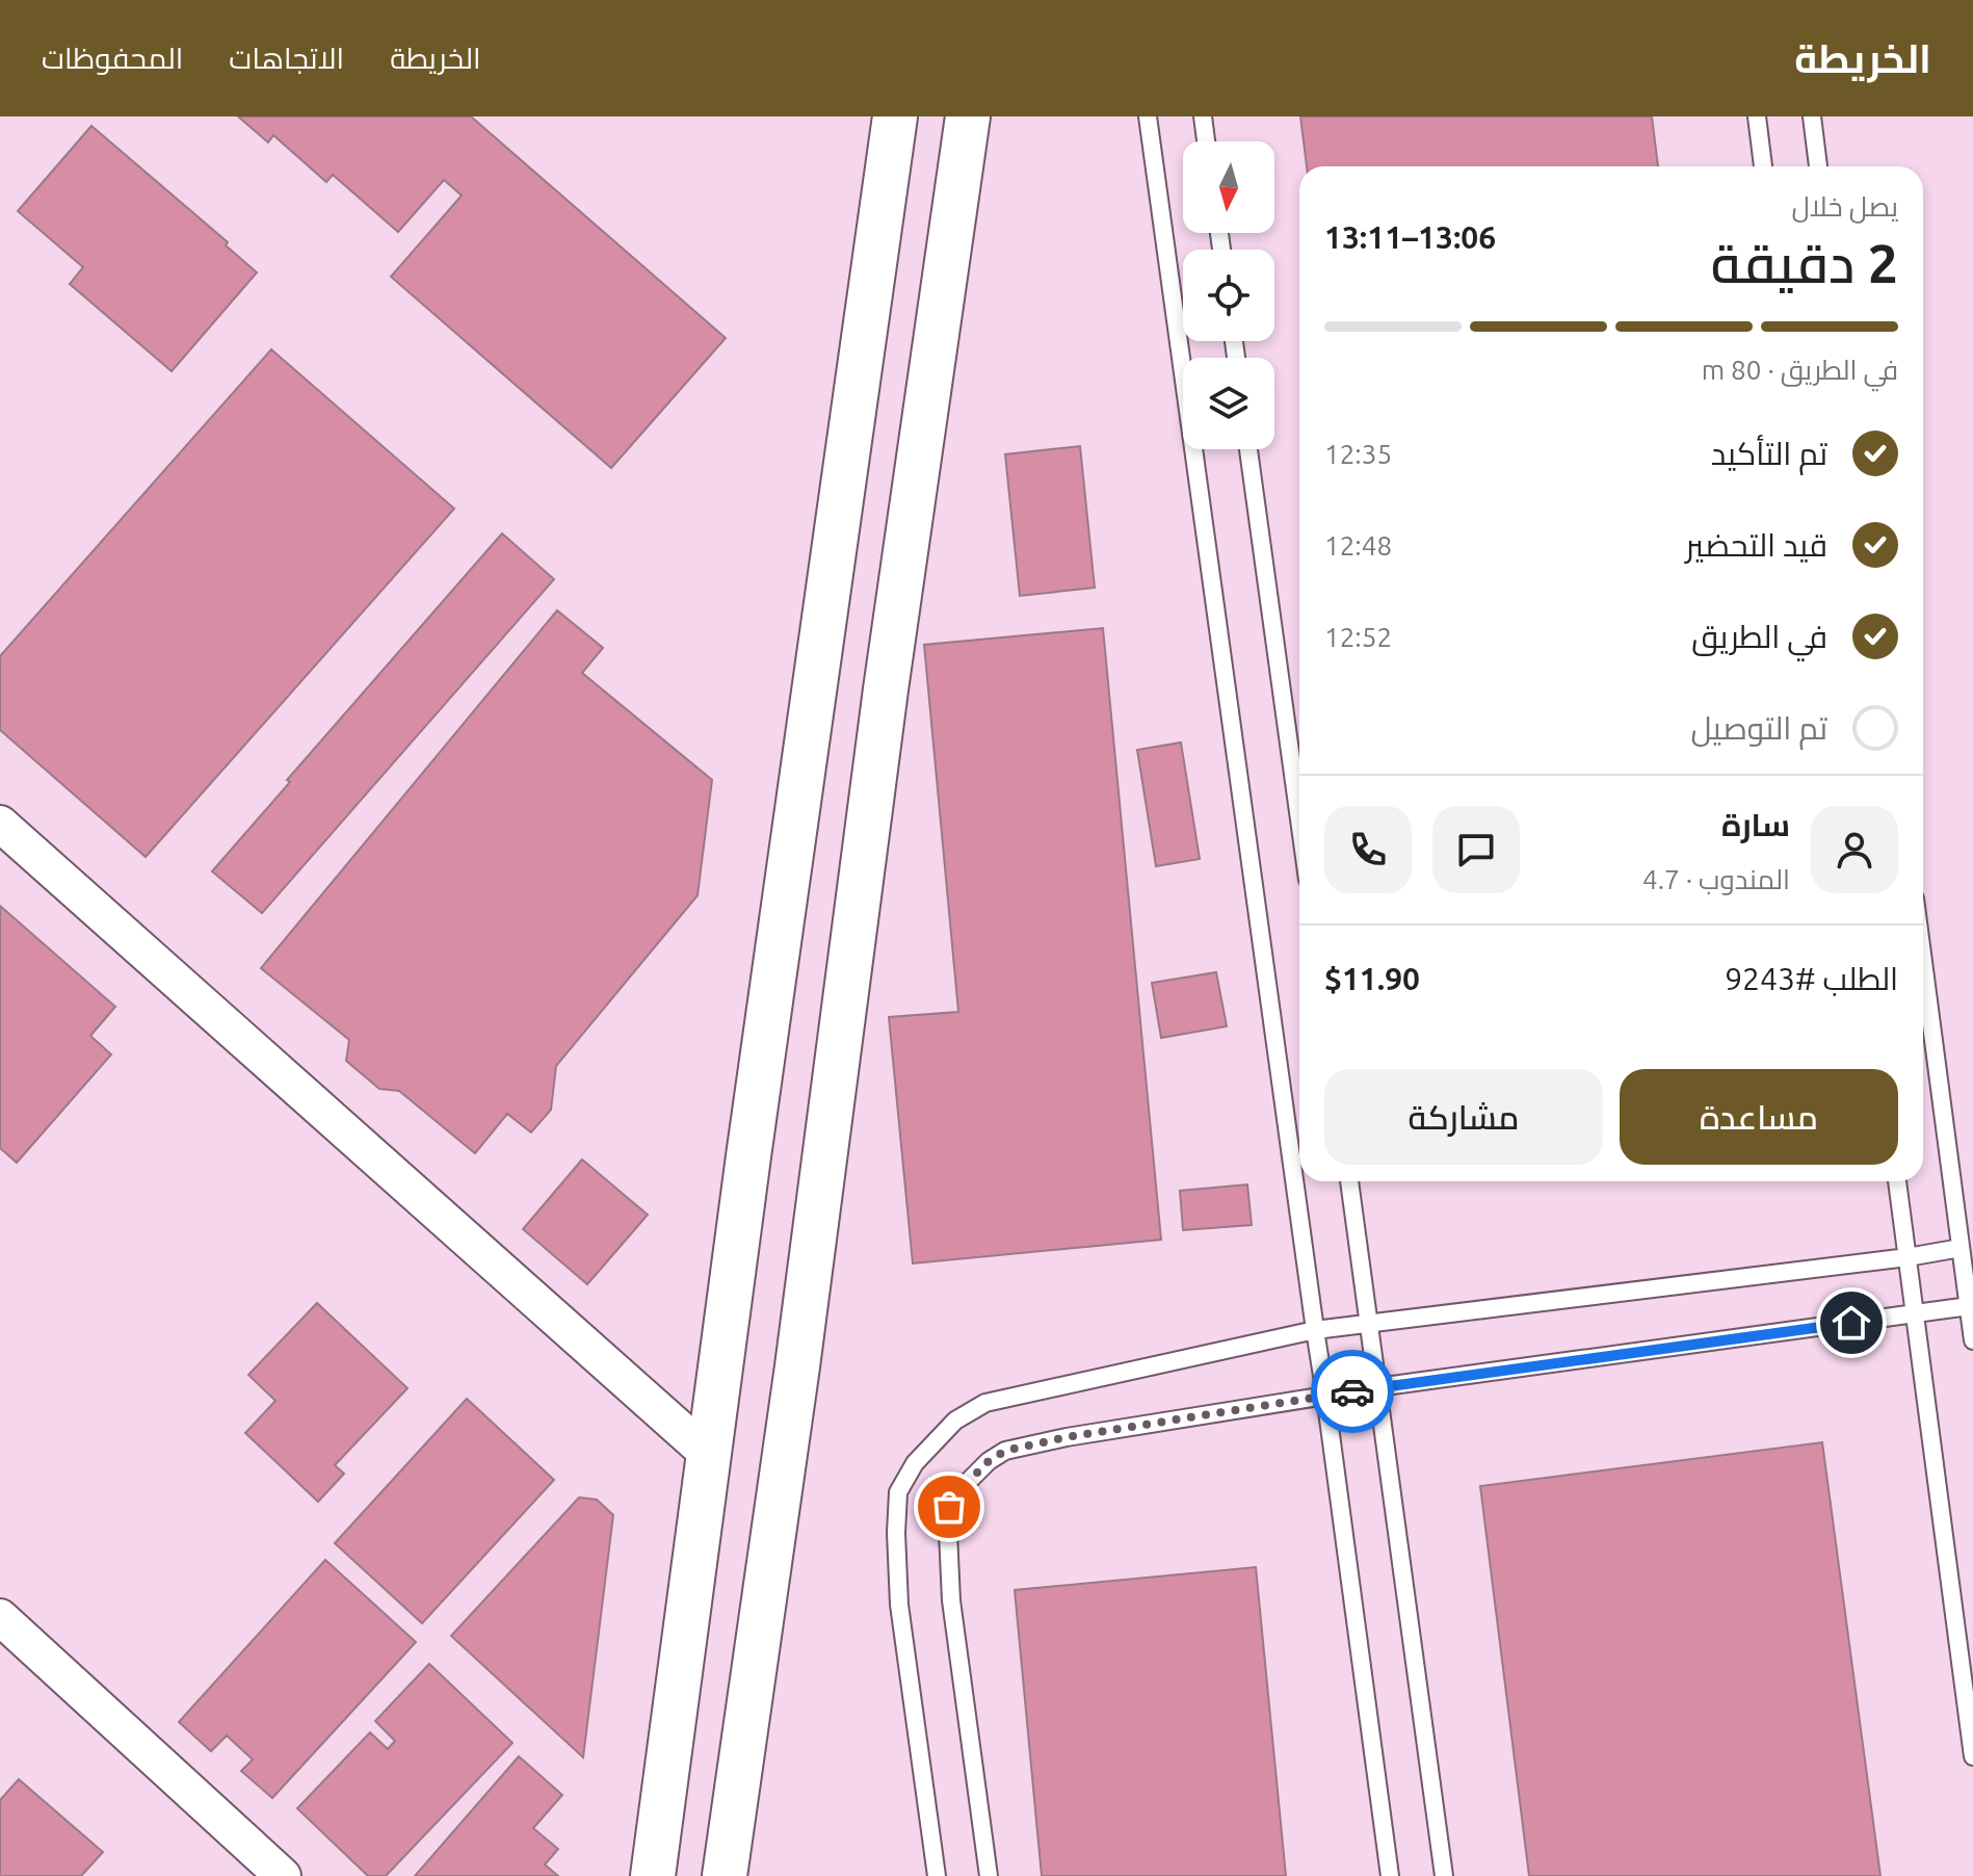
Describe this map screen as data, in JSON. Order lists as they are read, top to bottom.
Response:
{
  "north": "bottom",
  "page": {
    "header": "الخريطة",
    "nav": ["الخريطة", "الاتجاهات", "المحفوظات"],
    "heading": ["2 دقيقة", "يصل خلال", "13:06–13:11"],
    "panel": [
      "سارة",
      "المندوب · 4.7",
      "الطلب #9243",
      "$11.90"
    ],
    "bar": "في الطريق · 80 m",
    "list": [
      ["تم التأكيد", "12:35"],
      ["قيد التحضير", "12:48"],
      ["في الطريق", "12:52"],
      "تم التوصيل"
    ],
    "buttons": ["مساعدة", "مشاركة"]
  }
}
